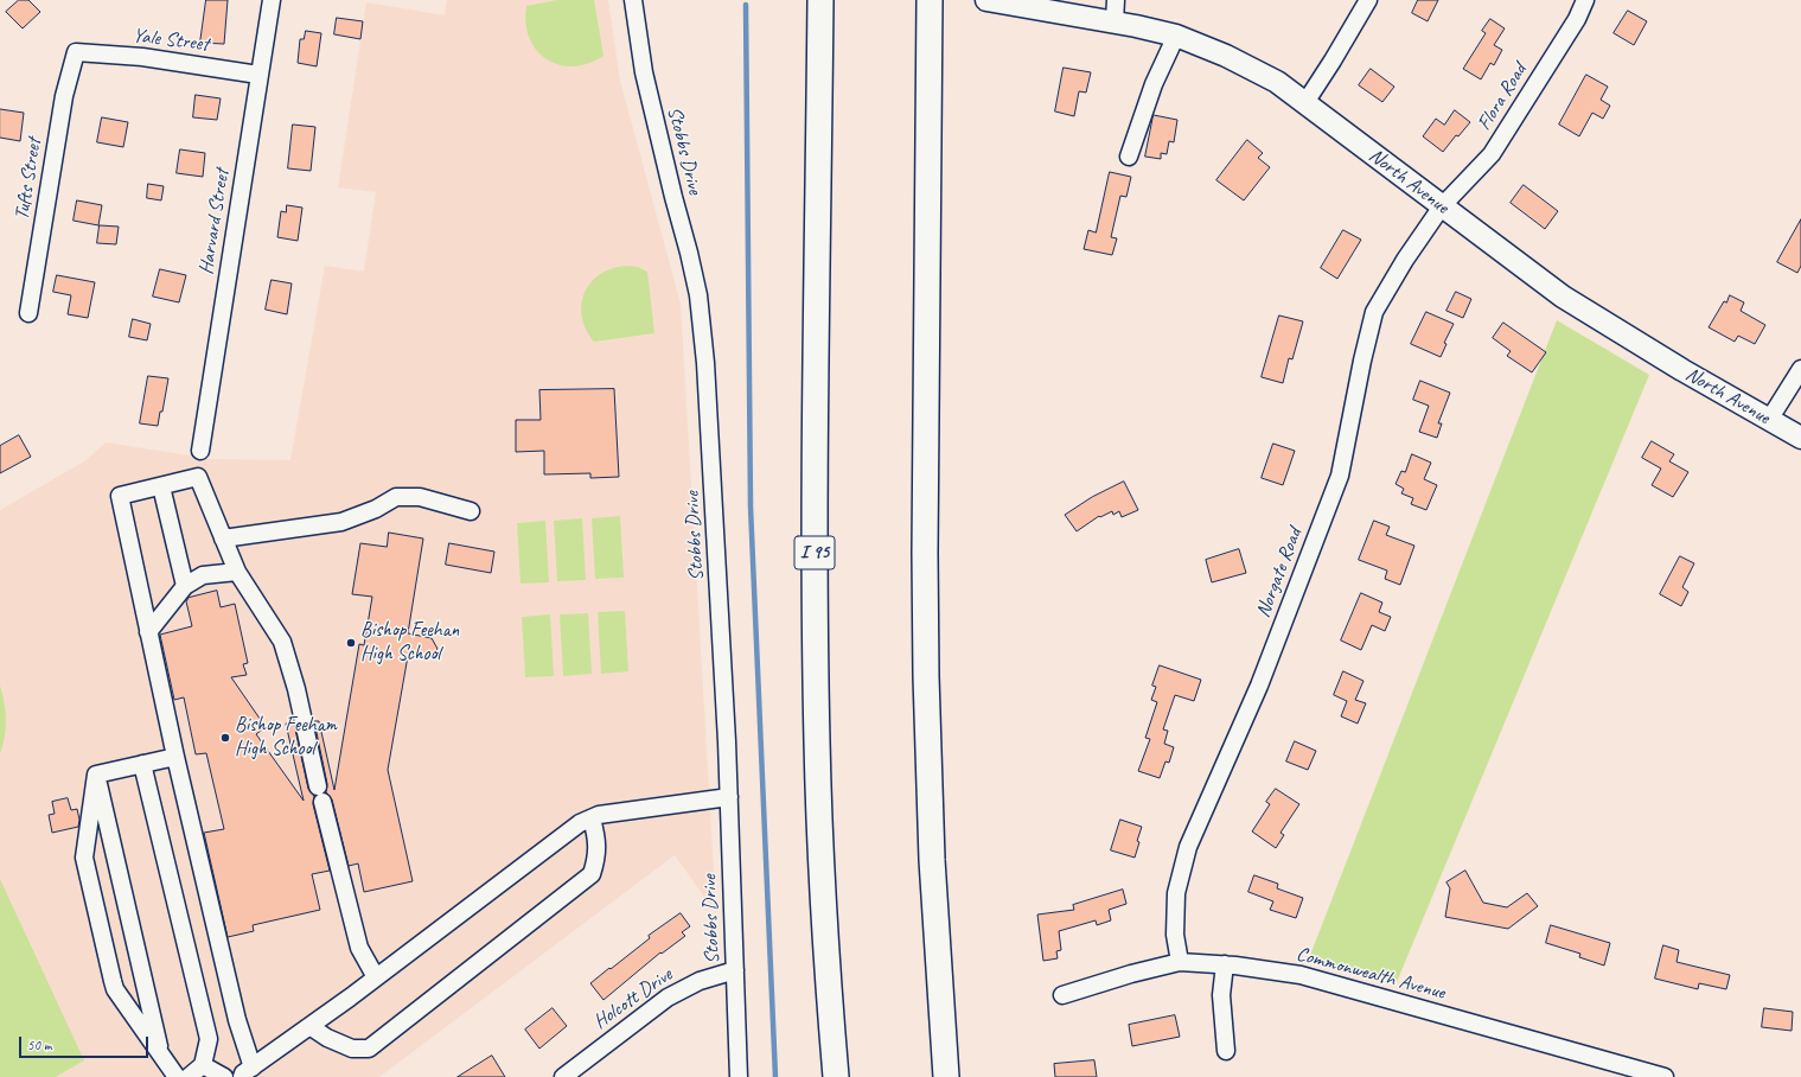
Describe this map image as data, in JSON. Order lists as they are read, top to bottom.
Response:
{
  "streets": {
    "highway": ["I 95"],
    "main road": ["North Avenue"],
    "street": [
      "Yale Street",
      "Flora Road",
      "Stobbs Drive",
      "Tufts Street",
      "Harvard Street",
      "Norgate Road",
      "Commonwealth Avenue",
      "Holcott Drive"
    ]
  },
  "crossings": [
    ["Yale Street", "Tufts Street"],
    ["Yale Street", "Harvard Street"],
    ["Flora Road", "North Avenue"],
    ["Flora Road", "Norgate Road"],
    ["Stobbs Drive", "Holcott Drive"],
    ["North Avenue", "Norgate Road"],
    ["Norgate Road", "Commonwealth Avenue"]
  ],
  "places": ["Bishop Feehan High School", "Bishop Feeham High School"],
  "scale_bar": "50 m"
}
